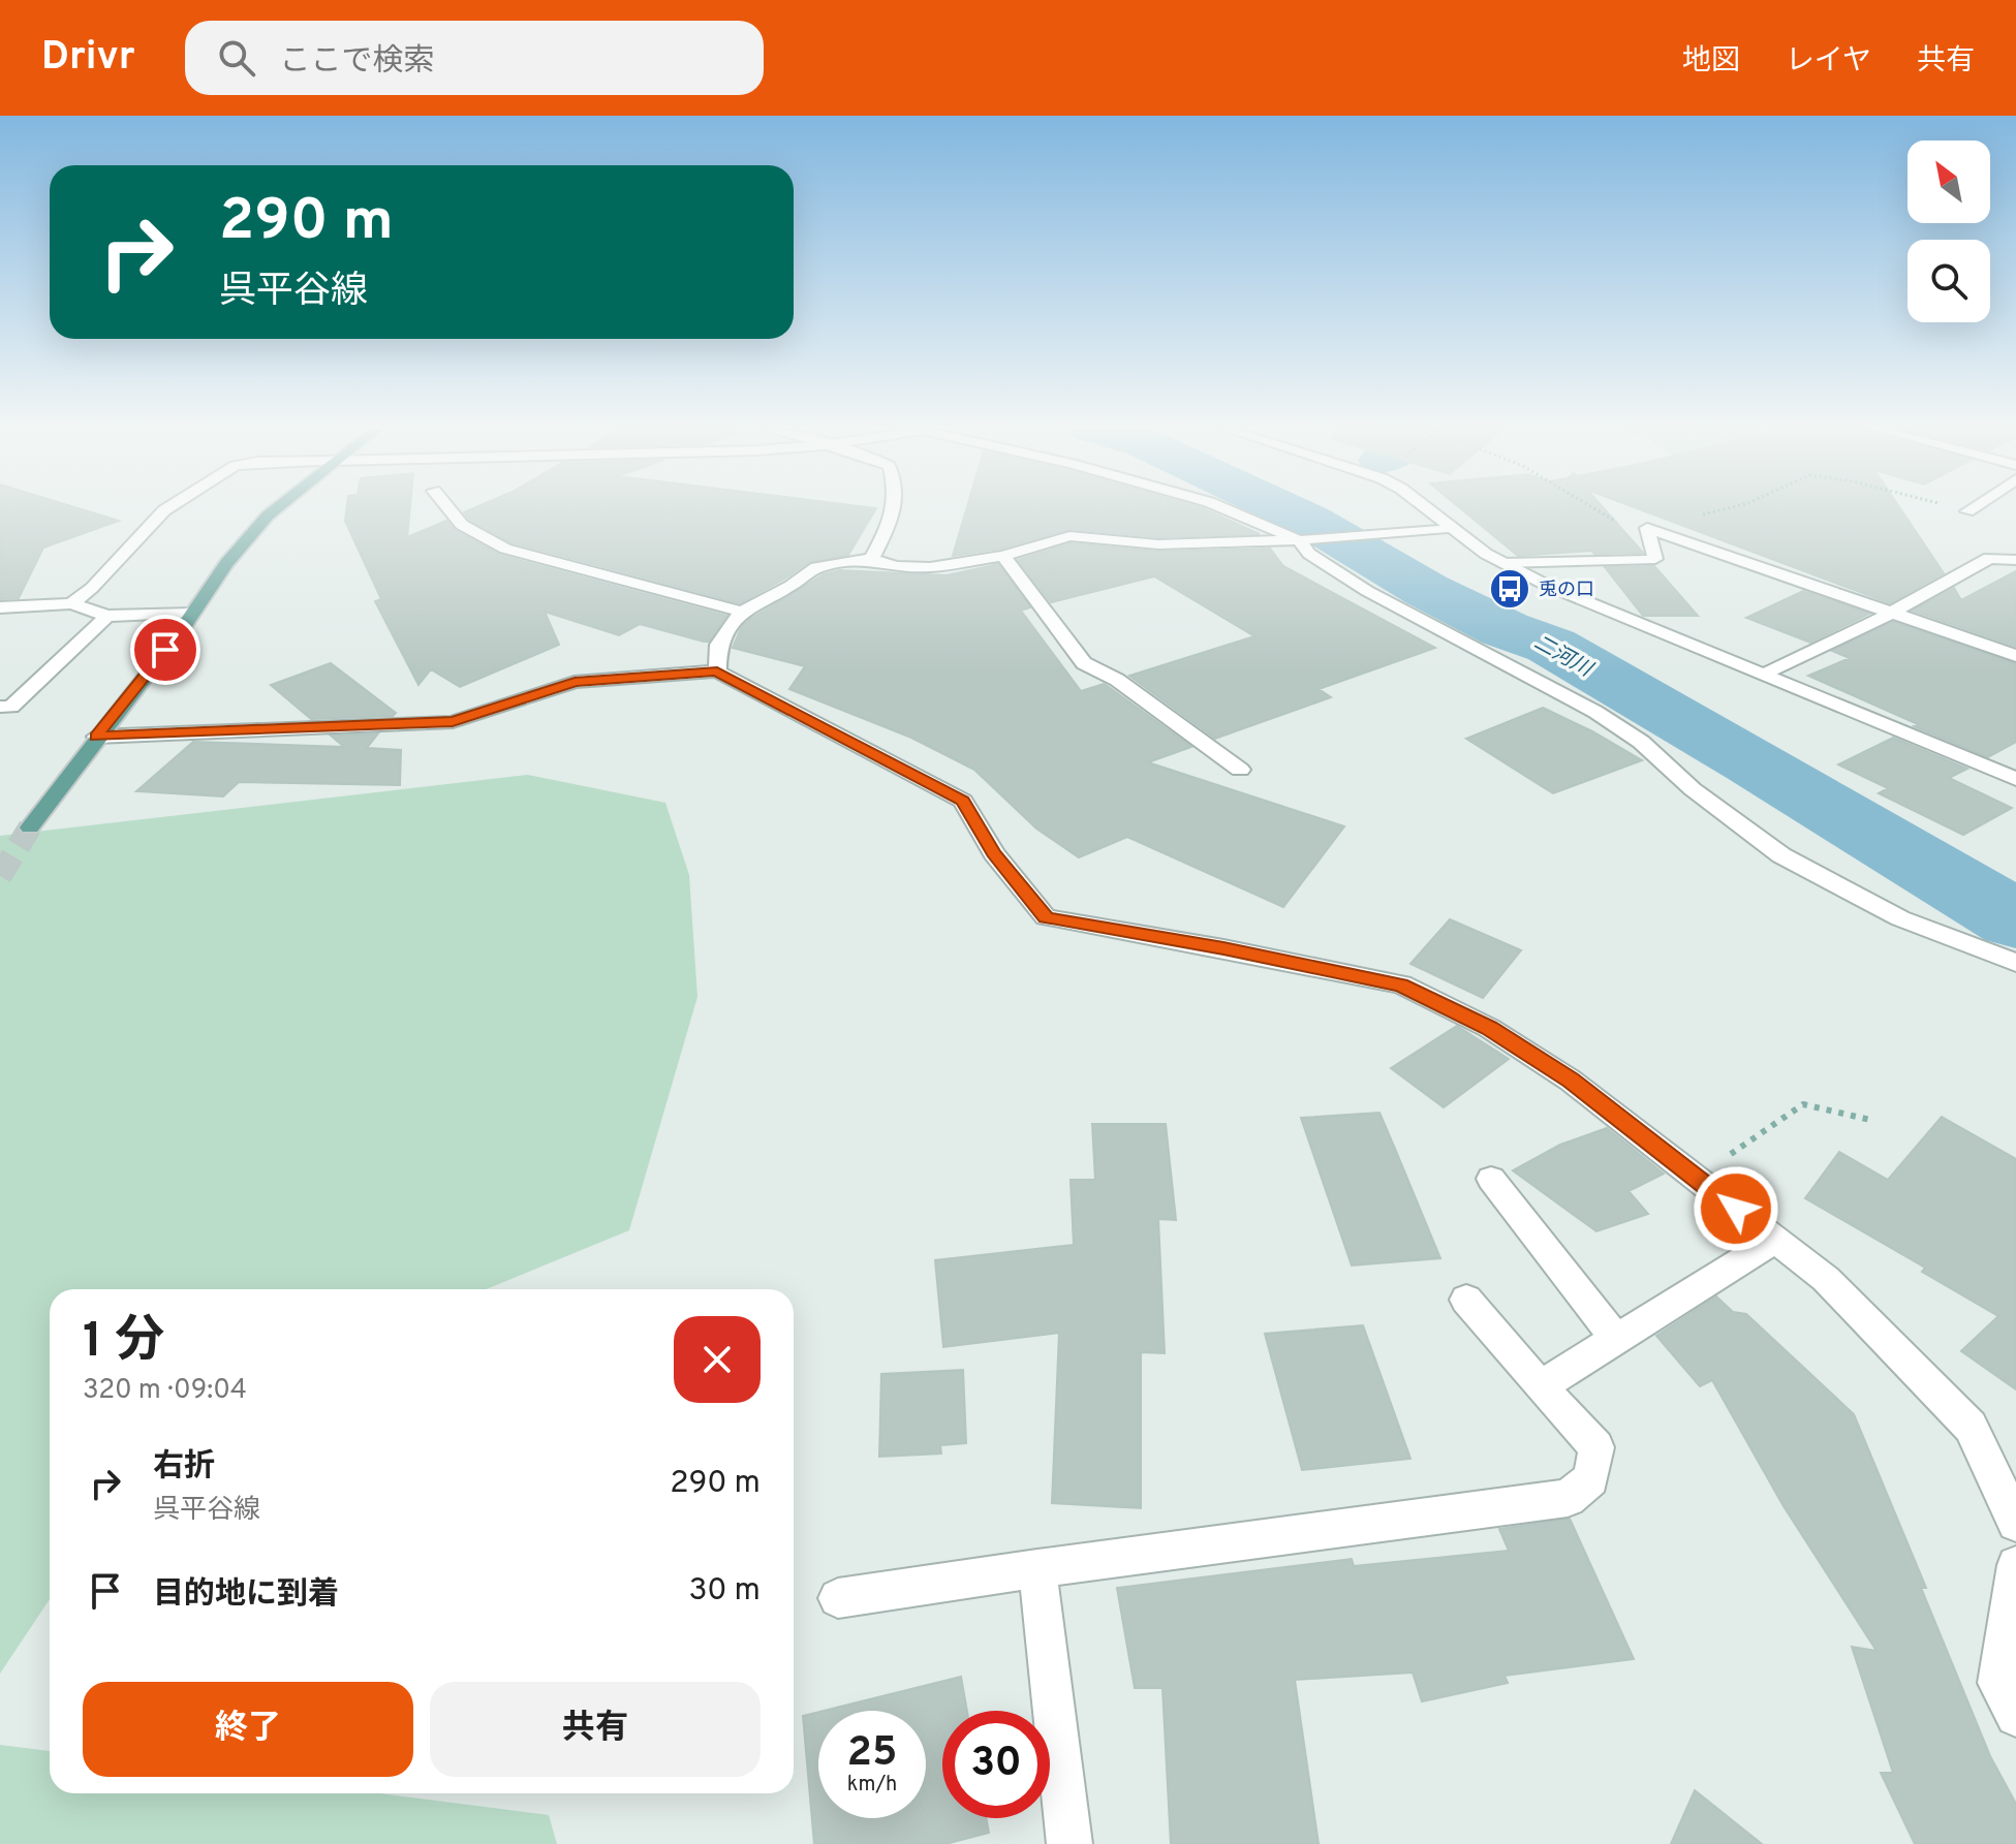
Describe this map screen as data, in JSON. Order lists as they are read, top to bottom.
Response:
{
  "water": ["二河川"],
  "places": {
    "bus stop": ["兎の口"]
  },
  "north": "top left",
  "page": {
    "header": "Drivr",
    "search": "ここで検索",
    "nav": ["地図", "レイヤ", "共有"],
    "turn": ["290 m", "呉平谷線"],
    "heading": ["1 分", "320 m · 09:04"],
    "list": [
      {
        "name": "右折",
        "note": "呉平谷線",
        "value": "290 m"
      },
      {
        "name": "目的地に到着",
        "value": "30 m"
      }
    ],
    "buttons": ["終了", "共有"],
    "speed": "25 km/h",
    "limit": "30"
  }
}
